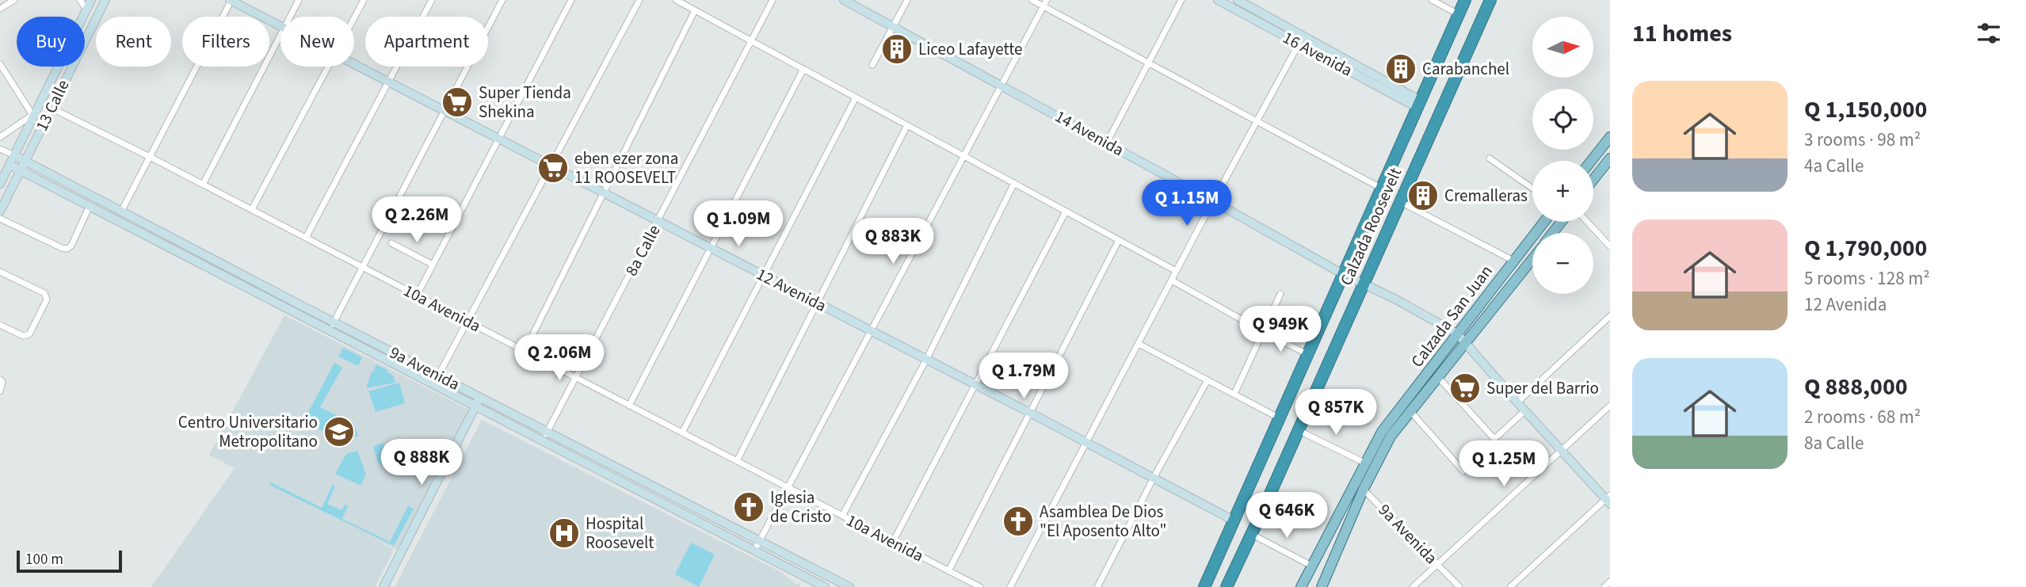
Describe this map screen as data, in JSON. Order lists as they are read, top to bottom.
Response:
{
  "streets": {
    "highway": ["Calzada Roosevelt"],
    "main road": [
      "16 Avenida",
      "13 Calle",
      "14 Avenida",
      "12 Avenida",
      "Calzada San Juan",
      "9a Avenida"
    ],
    "street": ["8a Calle", "10a Avenida"]
  },
  "crossings": [
    ["16 Avenida", "Calzada Roosevelt"],
    ["13 Calle", "10a Avenida"],
    ["13 Calle", "9a Avenida"],
    ["14 Avenida", "Calzada Roosevelt"],
    ["Calzada Roosevelt", "12 Avenida"],
    ["8a Calle", "12 Avenida"],
    ["8a Calle", "10a Avenida"],
    ["8a Calle", "9a Avenida"],
    ["Calzada San Juan", "9a Avenida"]
  ],
  "places": {
    "building": ["Liceo Lafayette", "Carabanchel", "Cremalleras"],
    "supermarket": ["Super Tienda Shekina", "eben ezer zona 11 ROOSEVELT", "Super del Barrio"],
    "school or university": ["Centro Universitario Metropolitano"],
    "church": ["Iglesia de Cristo", "Asamblea De Dios \"El Aposento Alto\""],
    "hospital": ["Hospital Roosevelt"]
  },
  "scale_bar": "100 m",
  "north": "right",
  "page": {
    "heading": "11 homes",
    "map_buttons": ["+", "−"],
    "chip": [
      "Buy",
      "Rent",
      "Filters",
      "New",
      "Apartment"
    ],
    "list": [
      {
        "name": "Q 1,150,000",
        "note": "3 rooms · 98 m² · 4a Calle"
      },
      {
        "name": "Q 1,790,000",
        "note": "5 rooms · 128 m² · 12 Avenida"
      },
      {
        "name": "Q 888,000",
        "note": "2 rooms · 68 m² · 8a Calle"
      }
    ],
    "price": [
      "Q 1.15M",
      "Q 2.26M",
      "Q 1.09M",
      "Q 883K",
      "Q 949K",
      "Q 2.06M",
      "Q 1.79M",
      "Q 857K",
      "Q 888K",
      "Q 1.25M",
      "Q 646K"
    ],
    "scale": "100 m"
  }
}
